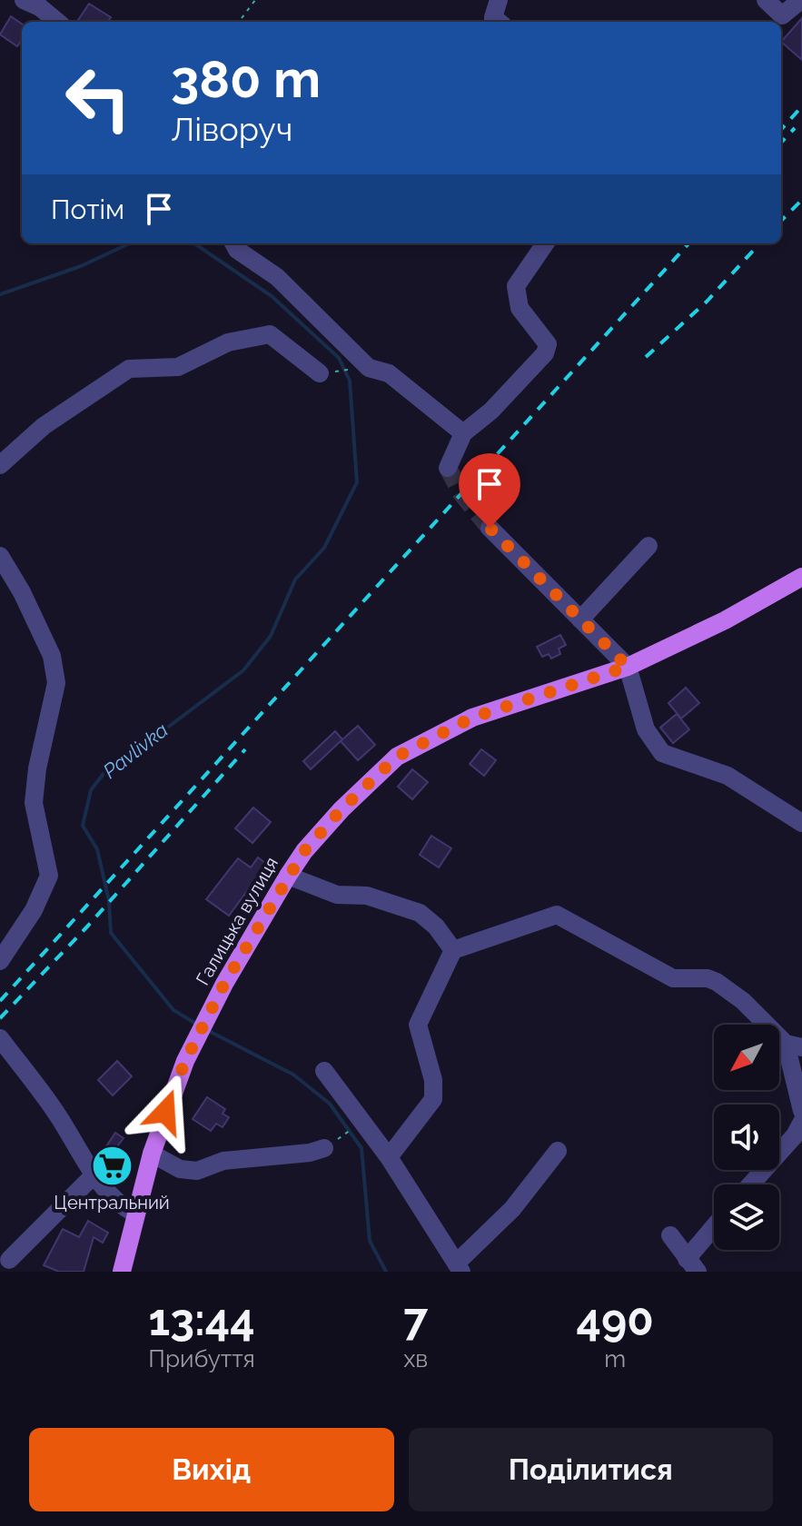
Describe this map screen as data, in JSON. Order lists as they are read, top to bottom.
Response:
{
  "streets": {
    "main road": ["Галицька вулиця"]
  },
  "water": ["Pavlivka"],
  "places": {
    "supermarket": ["Центральний"]
  },
  "north": "bottom left",
  "page": {
    "turn": ["380 m", "Ліворуч"],
    "then": "Потім",
    "eta": [
      "13:44",
      "Прибуття",
      "7",
      "хв",
      "490",
      "m"
    ],
    "buttons": ["Вихід", "Поділитися"]
  }
}
